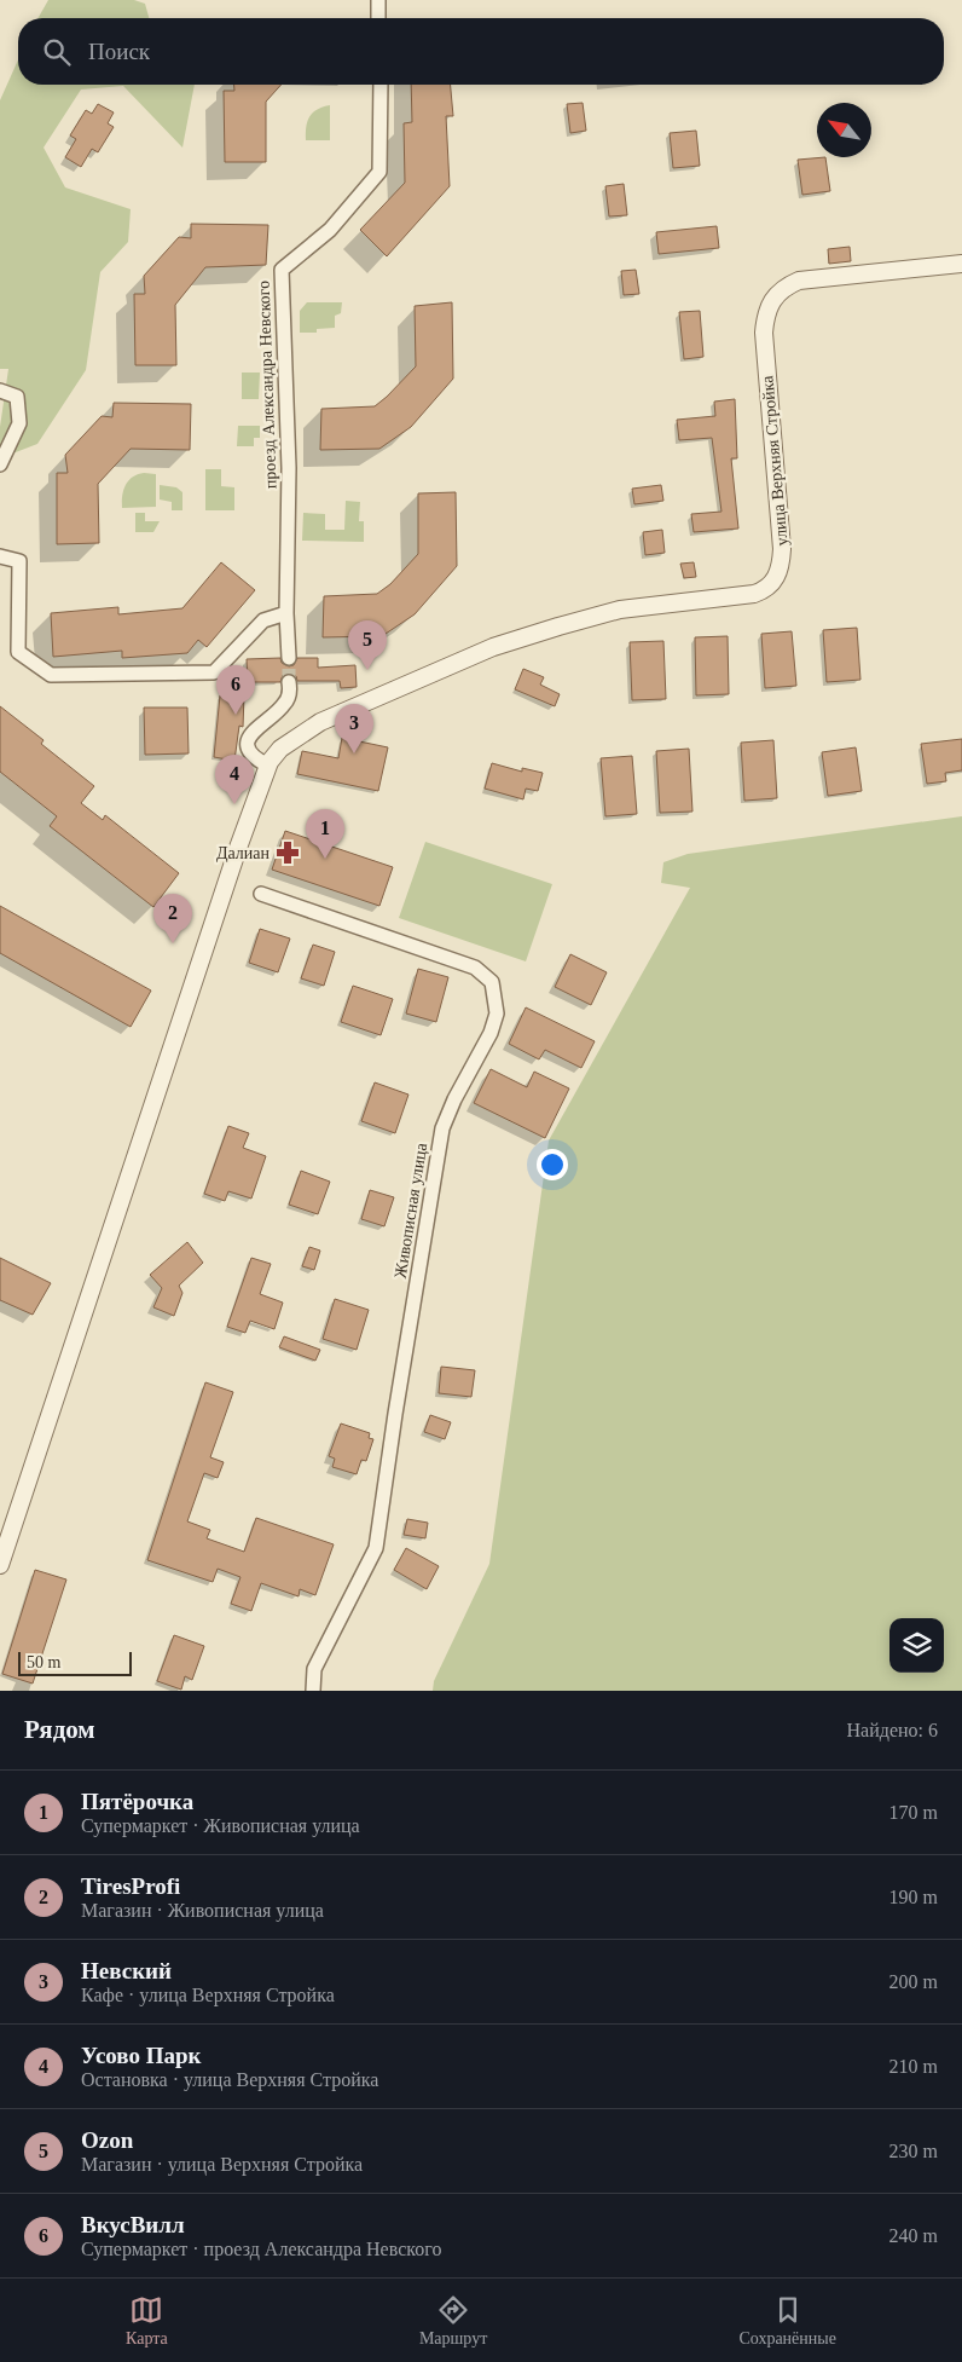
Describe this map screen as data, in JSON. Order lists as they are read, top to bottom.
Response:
{
  "streets": {
    "street": ["проезд Александра Невского", "улица Верхняя Стройка", "Живописная улица"]
  },
  "places": {
    "pharmacy": ["Далиан"]
  },
  "scale_bar": "50 m",
  "north": "top left",
  "page": {
    "search": "Поиск",
    "pins": [
      "5",
      "6",
      "3",
      "4",
      "1",
      "2"
    ],
    "scale": "50 m",
    "heading": ["Рядом", "Найдено: 6"],
    "list": [
      {
        "mark": "1",
        "name": "Пятёрочка",
        "note": "Супермаркет · Живописная улица",
        "value": "170 m"
      },
      {
        "mark": "2",
        "name": "TiresProfi",
        "note": "Магазин · Живописная улица",
        "value": "190 m"
      },
      {
        "mark": "3",
        "name": "Невский",
        "note": "Кафе · улица Верхняя Стройка",
        "value": "200 m"
      },
      {
        "mark": "4",
        "name": "Усово Парк",
        "note": "Остановка · улица Верхняя Стройка",
        "value": "210 m"
      },
      {
        "mark": "5",
        "name": "Ozon",
        "note": "Магазин · улица Верхняя Стройка",
        "value": "230 m"
      },
      {
        "mark": "6",
        "name": "ВкусВилл",
        "note": "Супермаркет · проезд Александра Невского",
        "value": "240 m"
      }
    ],
    "nav": ["Карта", "Маршрут", "Сохранённые"]
  }
}
